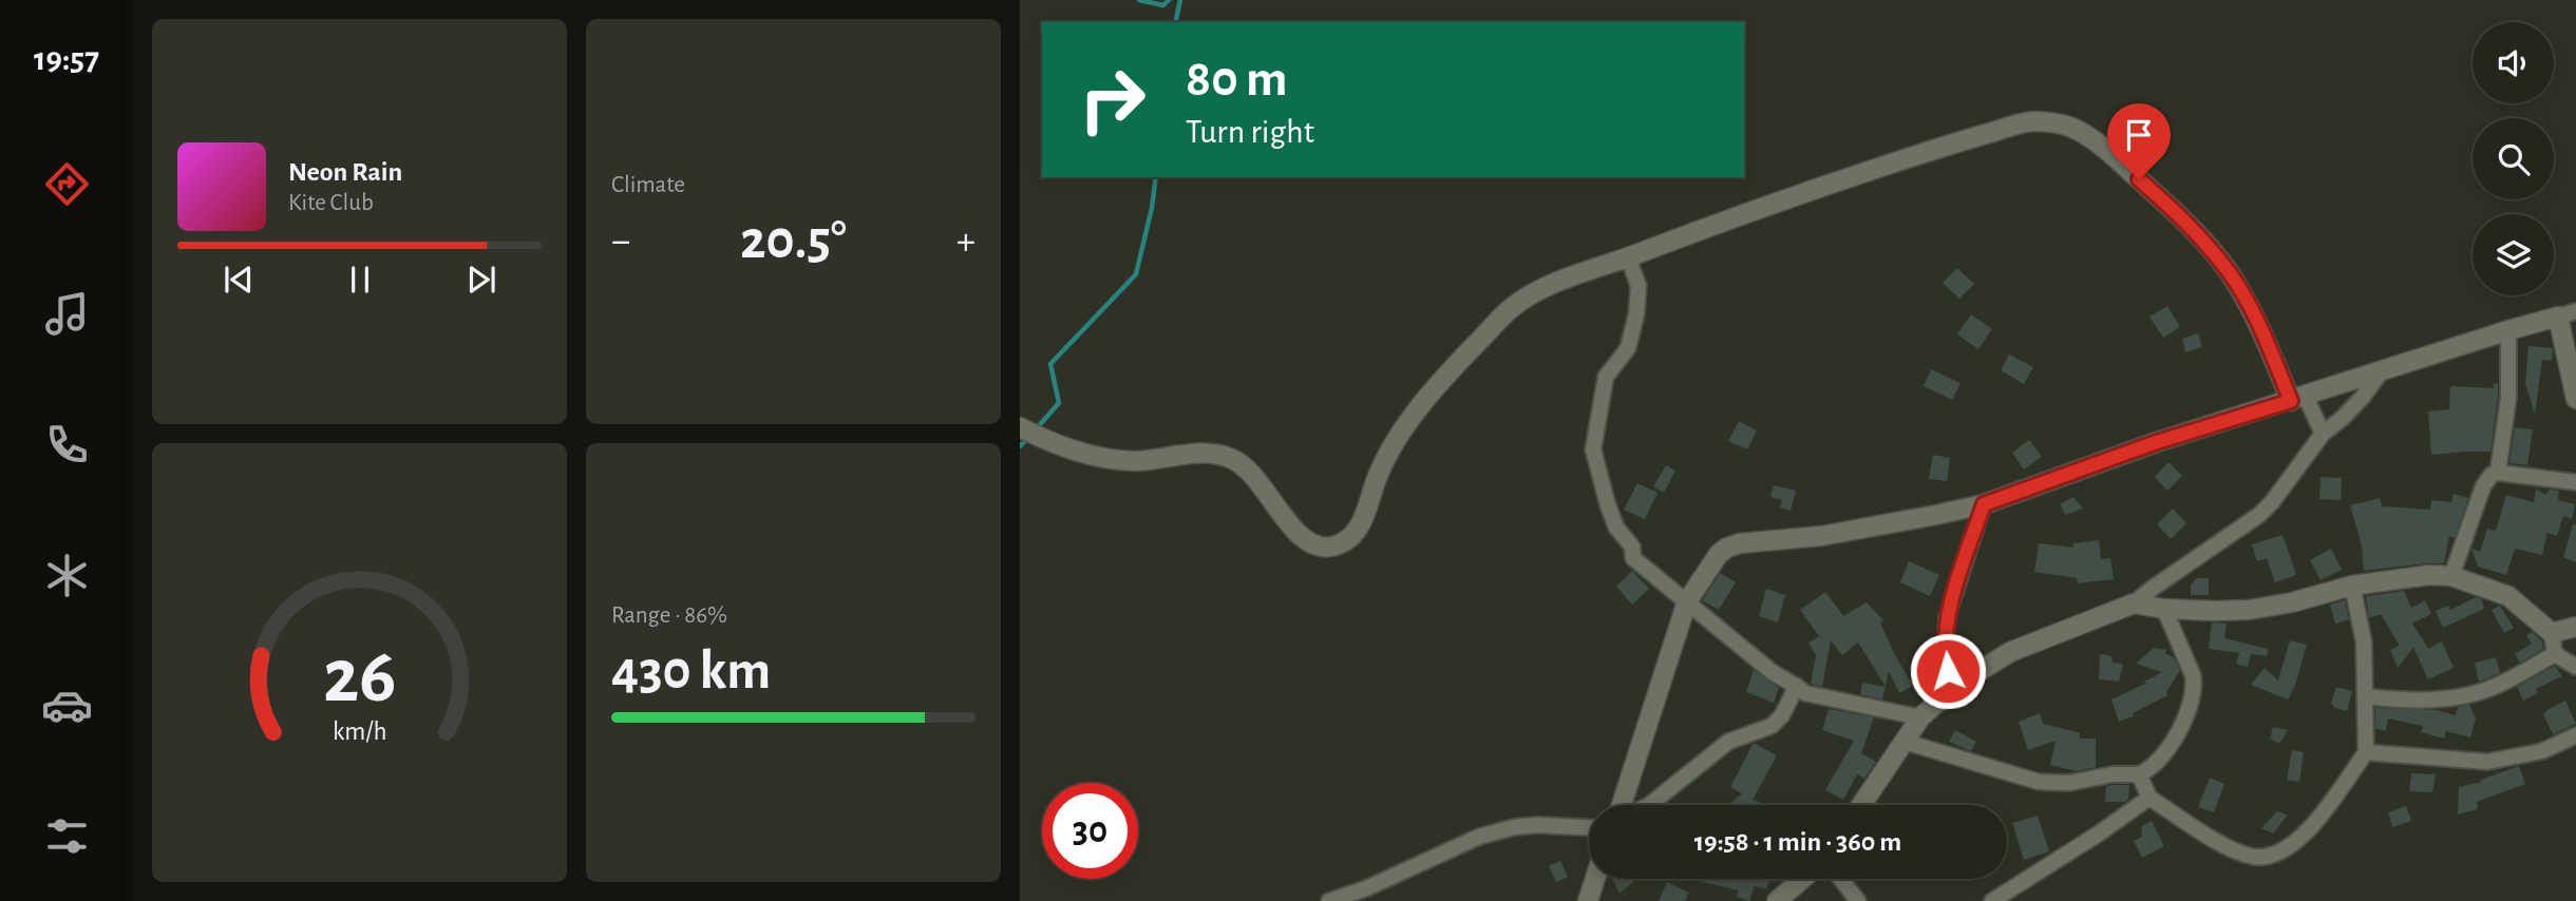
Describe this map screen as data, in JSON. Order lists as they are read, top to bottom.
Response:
{
  "page": {
    "tabs": "19:57",
    "tile": [
      "Climate",
      ["Range · 86%", "430 km"]
    ],
    "turn": ["80 m", "Turn right"],
    "song": ["Neon Rain", "Kite Club"],
    "heat": ["−", "20.5°", "+"],
    "limit": "30",
    "trip": "19:58 · 1 min · 360 m",
    "gauge": ["26", "km/h"]
  }
}
